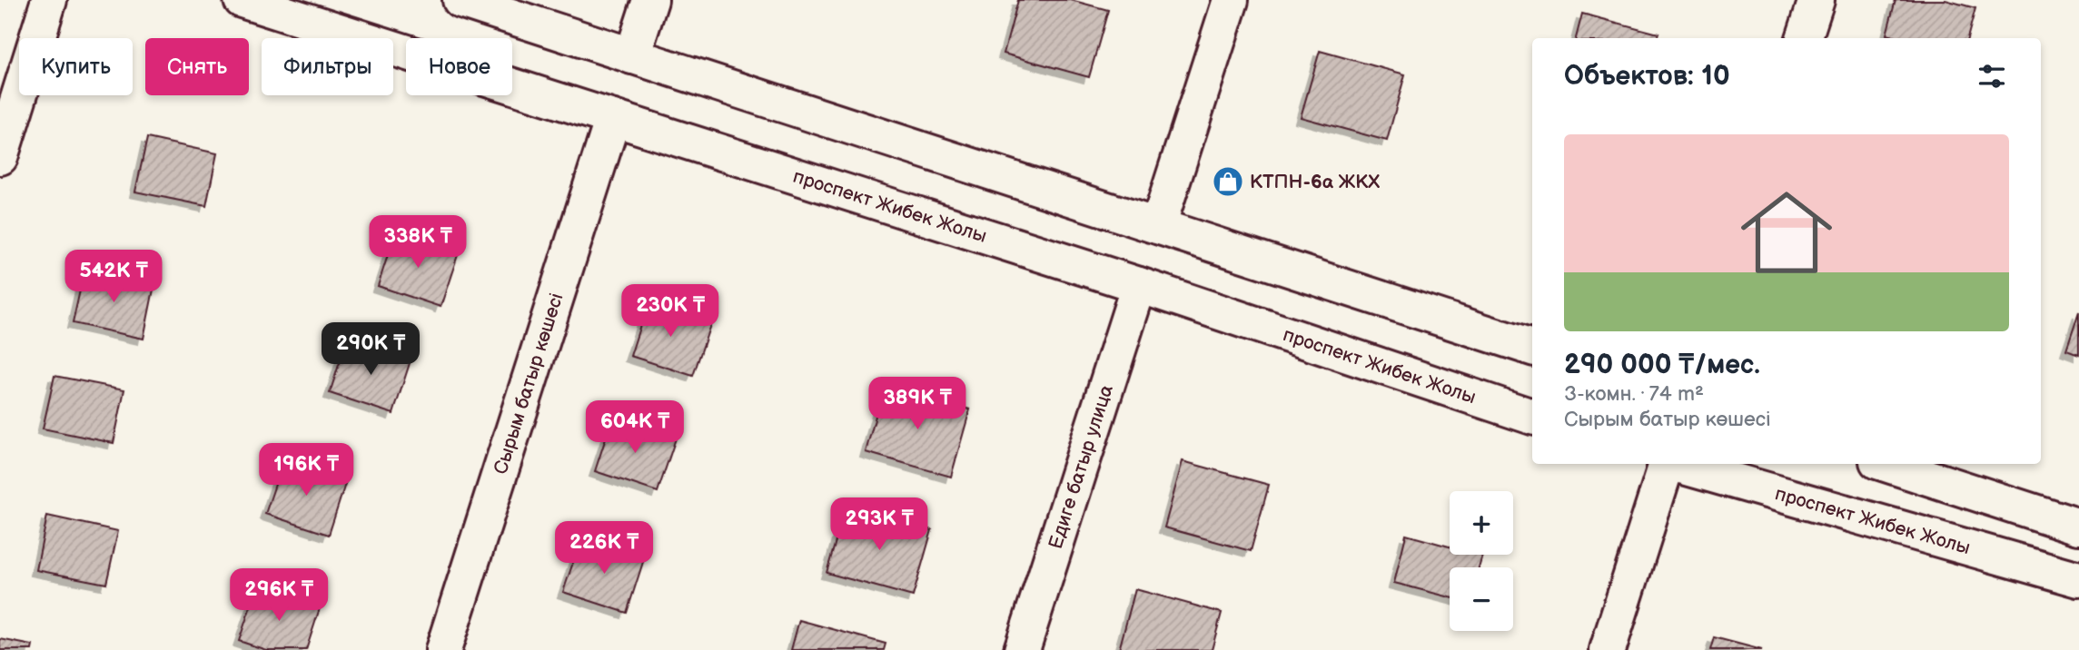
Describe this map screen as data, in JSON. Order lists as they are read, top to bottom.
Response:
{
  "streets": {
    "street": ["проспект Жибек Жолы", "Сырым батыр көшесі", "Едиге батыр улица"]
  },
  "crossings": [
    ["проспект Жибек Жолы", "Сырым батыр көшесі"],
    ["проспект Жибек Жолы", "Едиге батыр улица"]
  ],
  "places": {
    "shop": ["КТПН-6а ЖКХ"]
  },
  "page": {
    "chip": [
      "Купить",
      "Снять",
      "Фильтры",
      "Новое"
    ],
    "heading": "Объектов: 10",
    "list": [
      {
        "name": "290 000 ₸/мес.",
        "note": "3-комн. · 74 m² · Сырым батыр көшесі"
      }
    ],
    "price": [
      "338K ₸",
      "542K ₸",
      "230K ₸",
      "290K ₸",
      "389K ₸",
      "604K ₸",
      "196K ₸",
      "293K ₸",
      "226K ₸",
      "296K ₸"
    ],
    "map_buttons": ["+", "−"]
  }
}
